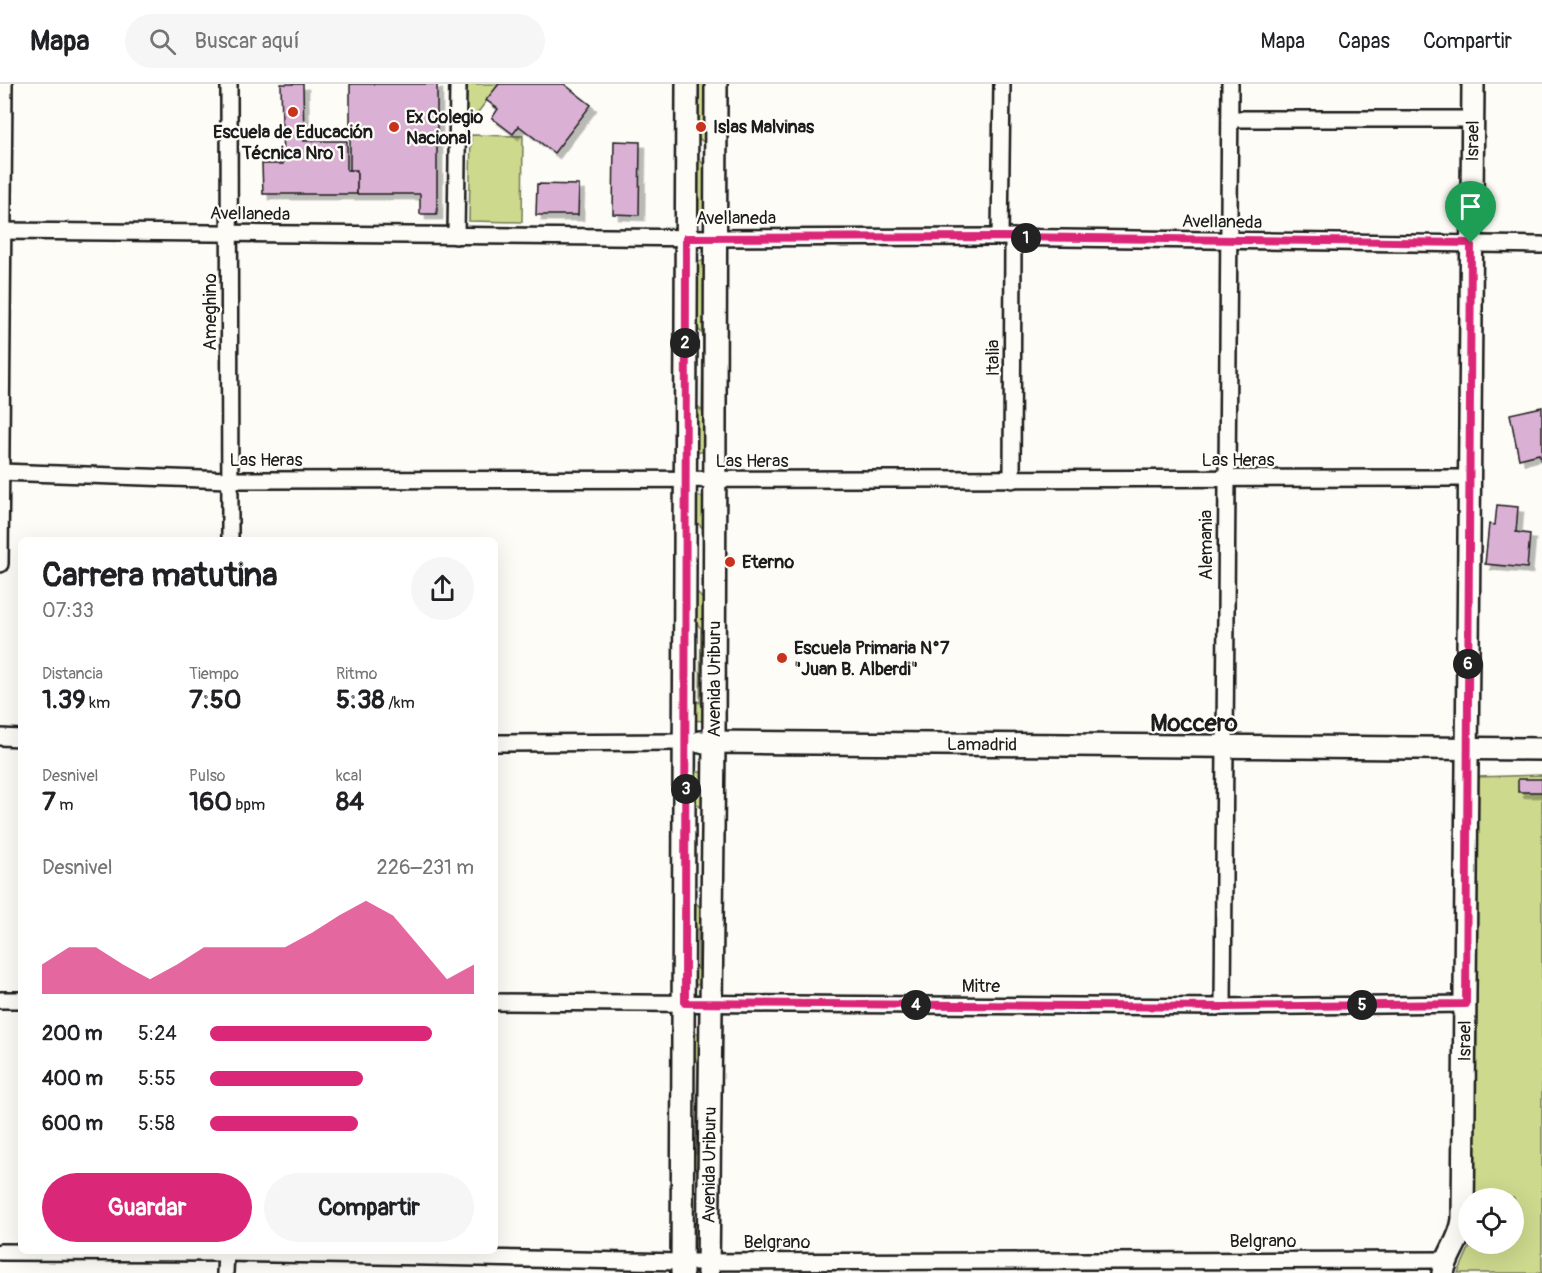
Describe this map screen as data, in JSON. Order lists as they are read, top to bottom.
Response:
{
  "streets": {
    "main road": ["Israel", "Avenida Uriburu", "Lamadrid"],
    "street": [
      "Avellaneda",
      "Ameghino",
      "Italia",
      "Las Heras",
      "Alemania",
      "Mitre",
      "Belgrano"
    ]
  },
  "crossings": [
    ["Israel", "Avellaneda"],
    ["Israel", "Las Heras"],
    ["Israel", "Lamadrid"],
    ["Israel", "Mitre"],
    ["Israel", "Belgrano"],
    ["Avellaneda", "Ameghino"],
    ["Avellaneda", "Italia"],
    ["Avellaneda", "Alemania"],
    ["Avellaneda", "Avenida Uriburu"],
    ["Ameghino", "Las Heras"],
    ["Italia", "Las Heras"],
    ["Las Heras", "Alemania"],
    ["Las Heras", "Avenida Uriburu"],
    ["Alemania", "Lamadrid"],
    ["Alemania", "Mitre"],
    ["Avenida Uriburu", "Lamadrid"],
    ["Avenida Uriburu", "Mitre"],
    ["Avenida Uriburu", "Belgrano"]
  ],
  "districts": ["Moccero"],
  "places": [
    "Escuela de Educación Técnica Nro 1",
    "Ex Colegio Nacional",
    "Islas Malvinas",
    "Eterno",
    "Escuela Primaria N°7 \"Juan B. Alberdi\""
  ],
  "page": {
    "header": "Mapa",
    "search": "Buscar aquí",
    "nav": ["Mapa", "Capas", "Compartir"],
    "pins": [
      "1",
      "2",
      "6",
      "3",
      "4",
      "5"
    ],
    "heading": ["Carrera matutina", "07:33"],
    "stats": [
      ["Distancia", "1.39 km"],
      ["Tiempo", "7:50"],
      ["Ritmo", "5:38 /km"],
      ["Desnivel", "7 m"],
      ["Pulso", "160 bpm"],
      ["kcal", "84"]
    ],
    "chart": ["Desnivel", "226–231 m"],
    "list": [
      {
        "name": "200 m",
        "note": "5:24"
      },
      {
        "name": "400 m",
        "note": "5:55"
      },
      {
        "name": "600 m",
        "note": "5:58"
      }
    ],
    "buttons": ["Guardar", "Compartir"]
  }
}
